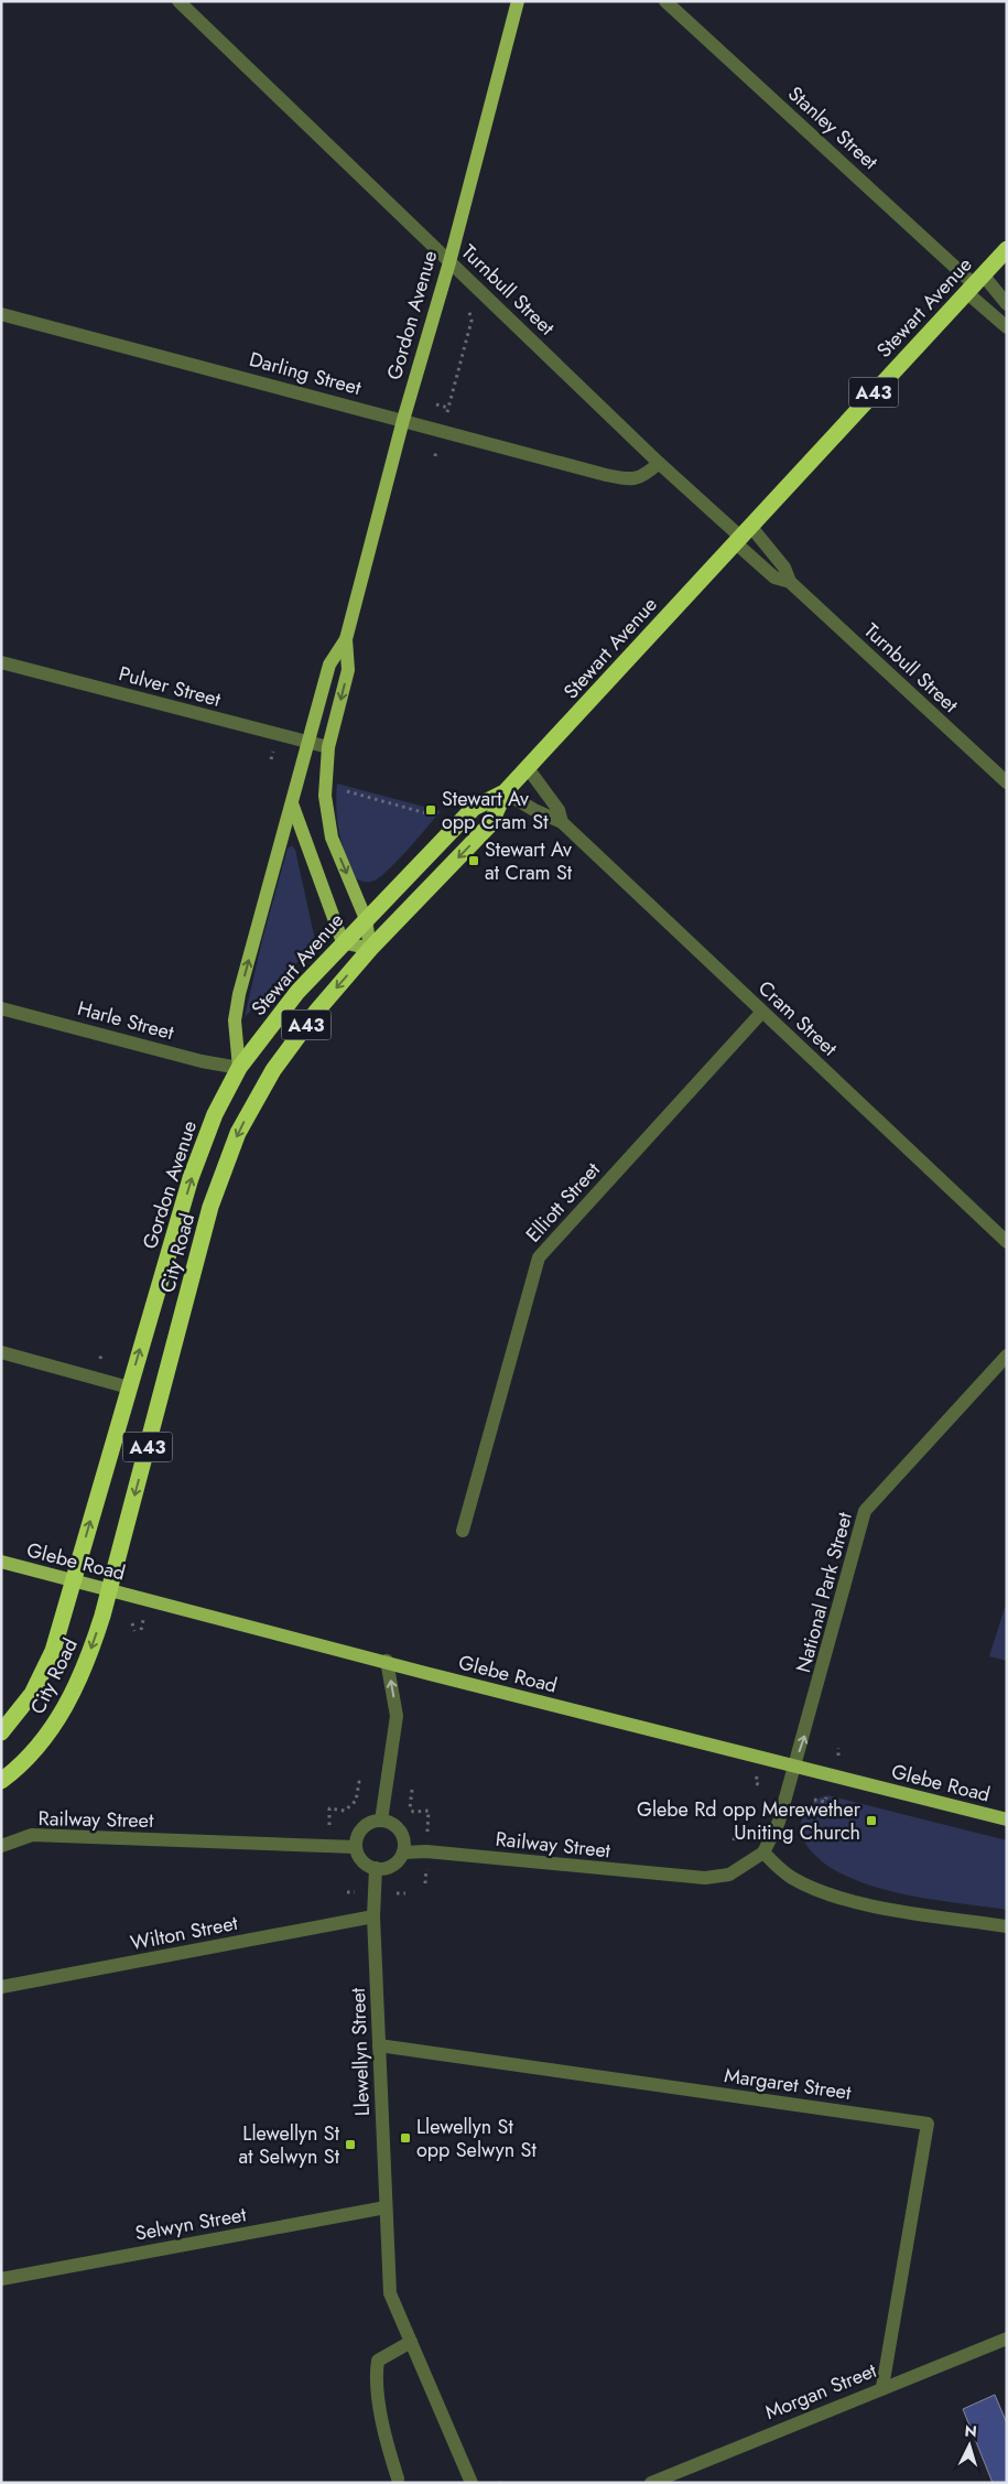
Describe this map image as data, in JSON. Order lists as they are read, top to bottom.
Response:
{
  "streets": {
    "highway": [
      "Stewart Avenue",
      "Gordon Avenue",
      "A43",
      "City Road"
    ],
    "main road": ["Glebe Road"],
    "street": [
      "Stanley Street",
      "Turnbull Street",
      "Darling Street",
      "Pulver Street",
      "Cram Street",
      "Harle Street",
      "Elliott Street",
      "National Park Street",
      "Railway Street",
      "Wilton Street",
      "Llewellyn Street",
      "Margaret Street",
      "Selwyn Street",
      "Morgan Street"
    ]
  },
  "crossings": [
    ["Stanley Street", "Stewart Avenue"],
    ["Turnbull Street", "Stewart Avenue"],
    ["Turnbull Street", "Gordon Avenue"],
    ["Turnbull Street", "Darling Street"],
    ["Stewart Avenue", "Gordon Avenue"],
    ["Stewart Avenue", "Cram Street"],
    ["Stewart Avenue", "Harle Street"],
    ["Stewart Avenue", "City Road"],
    ["Gordon Avenue", "Darling Street"],
    ["Gordon Avenue", "Pulver Street"],
    ["Gordon Avenue", "Harle Street"],
    ["Gordon Avenue", "City Road"],
    ["Gordon Avenue", "Glebe Road"],
    ["Cram Street", "Elliott Street"],
    ["Cram Street", "City Road"],
    ["City Road", "Glebe Road"],
    ["Glebe Road", "National Park Street"],
    ["National Park Street", "Railway Street"],
    ["Railway Street", "Llewellyn Street"],
    ["Wilton Street", "Llewellyn Street"],
    ["Llewellyn Street", "Margaret Street"],
    ["Llewellyn Street", "Selwyn Street"],
    ["Margaret Street", "Morgan Street"]
  ],
  "one_way": ["City Road", "National Park Street"],
  "places": {
    "transit": [
      "Stewart Av opp Cram St",
      "Stewart Av at Cram St",
      "Glebe Rd opp Merewether Uniting Church",
      "Llewellyn St opp Selwyn St",
      "Llewellyn St at Selwyn St"
    ]
  },
  "north": "top"
}
